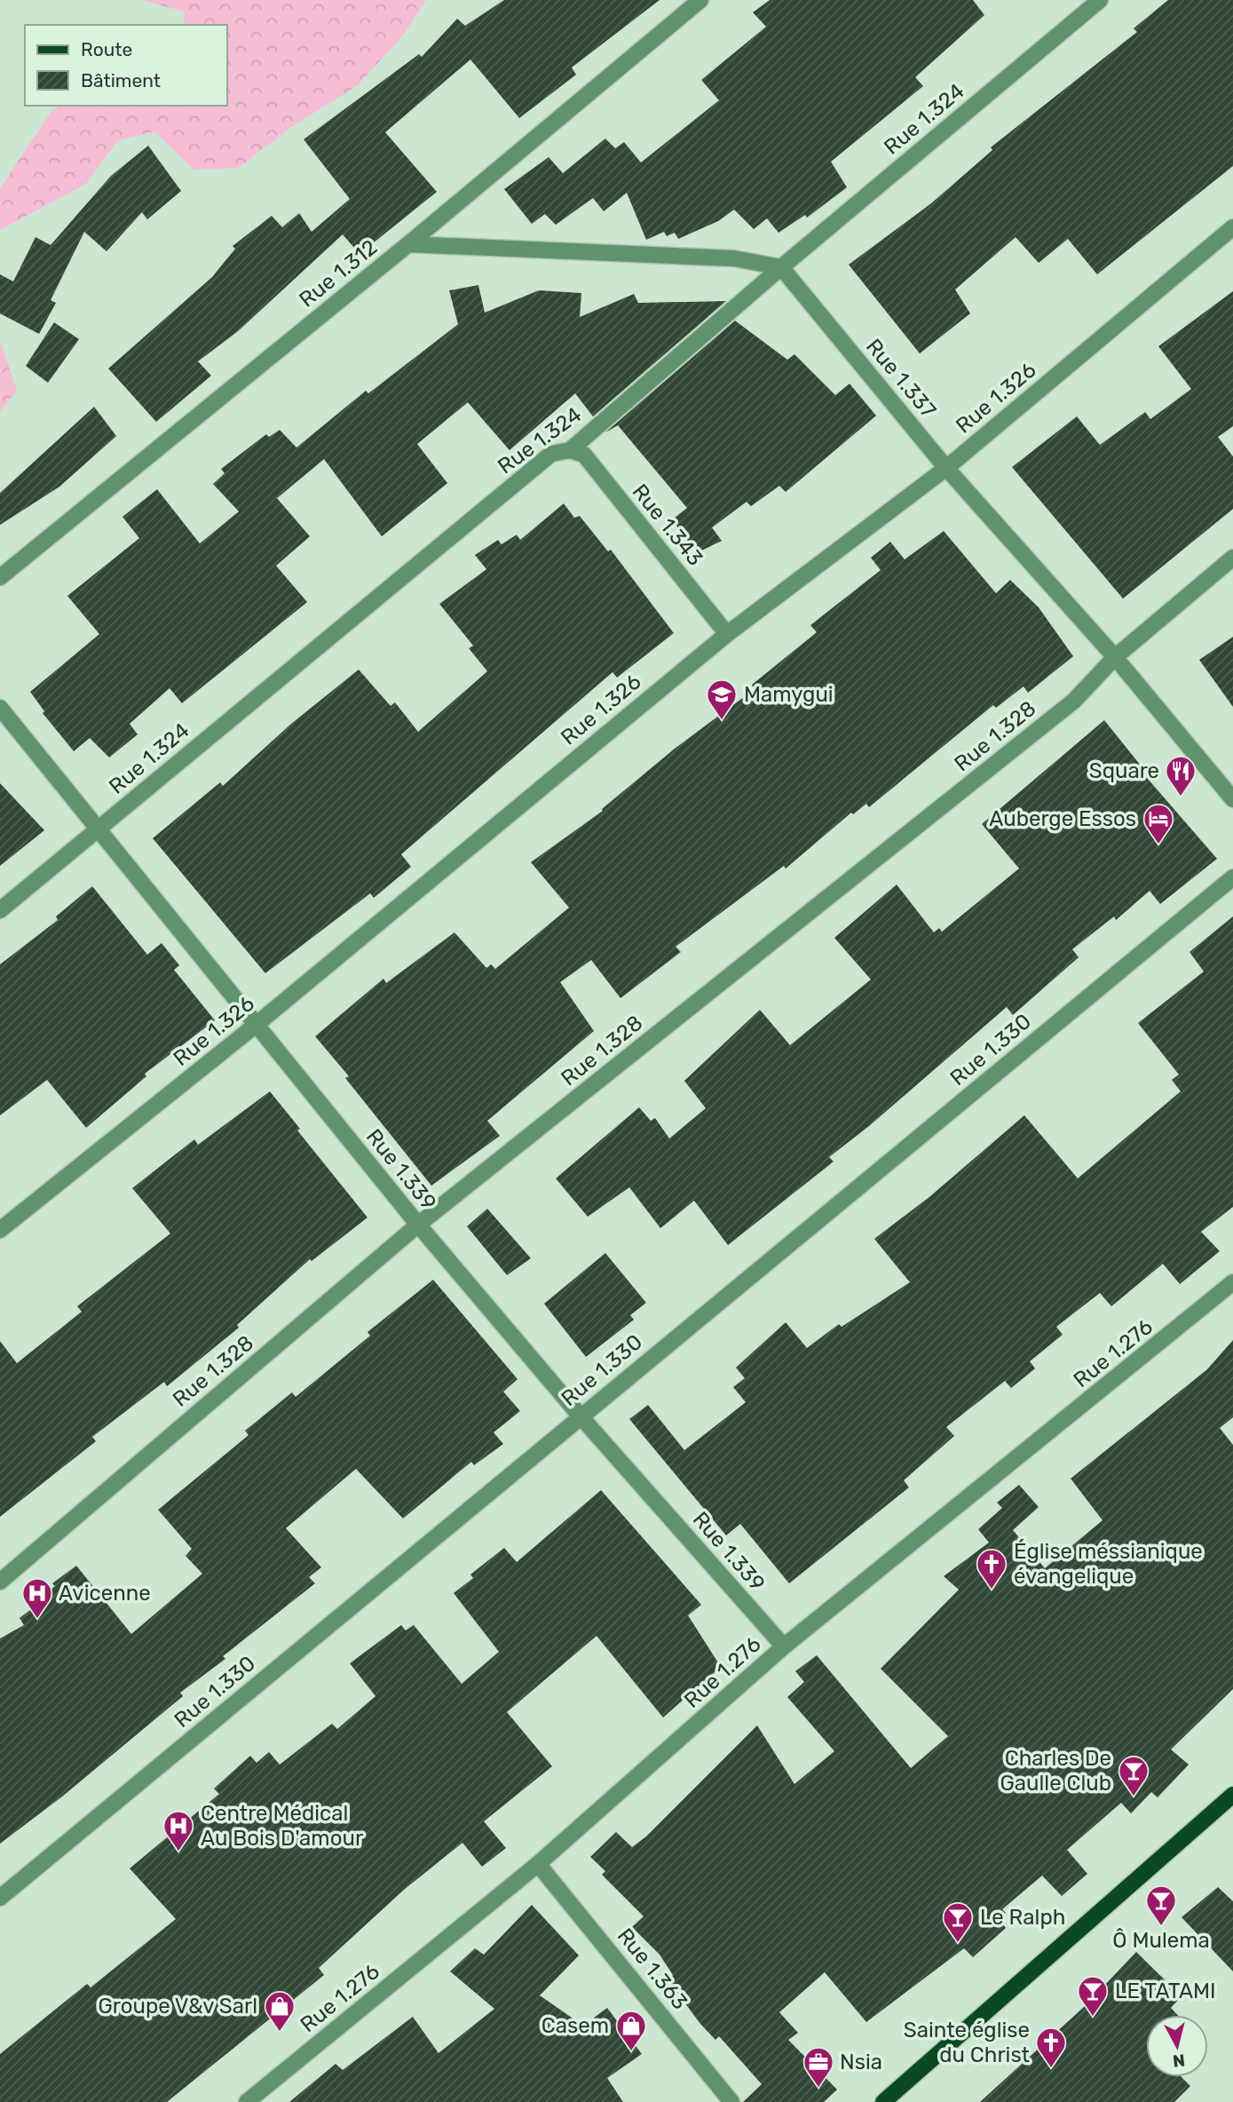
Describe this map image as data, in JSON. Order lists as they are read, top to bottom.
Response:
{
  "streets": {
    "street": [
      "Rue 1.324",
      "Rue 1.312",
      "Rue 1.337",
      "Rue 1.326",
      "Rue 1.343",
      "Rue 1.328",
      "Rue 1.330",
      "Rue 1.339",
      "Rue 1.276",
      "Rue 1.363"
    ]
  },
  "crossings": [
    ["Rue 1.324", "Rue 1.337"],
    ["Rue 1.324", "Rue 1.343"],
    ["Rue 1.324", "Rue 1.339"],
    ["Rue 1.337", "Rue 1.326"],
    ["Rue 1.337", "Rue 1.328"],
    ["Rue 1.326", "Rue 1.343"],
    ["Rue 1.326", "Rue 1.339"],
    ["Rue 1.328", "Rue 1.339"],
    ["Rue 1.330", "Rue 1.339"],
    ["Rue 1.339", "Rue 1.276"],
    ["Rue 1.276", "Rue 1.363"]
  ],
  "places": {
    "school or university": ["Mamygui"],
    "restaurant": ["Square"],
    "hotel": ["Auberge Essos"],
    "church": ["Église méssianique évangelique", "Sainte église du Christ"],
    "hospital": ["Avicenne", "Centre Médical Au Bois D'amour"],
    "bar": [
      "Charles De Gaulle Club",
      "Ô Mulema",
      "Le Ralph",
      "LE TATAMI"
    ],
    "shop": ["Groupe V&v Sarl", "Casem"],
    "office": ["Nsia"]
  },
  "legend": ["Route", "Bâtiment"],
  "north": "bottom"
}
